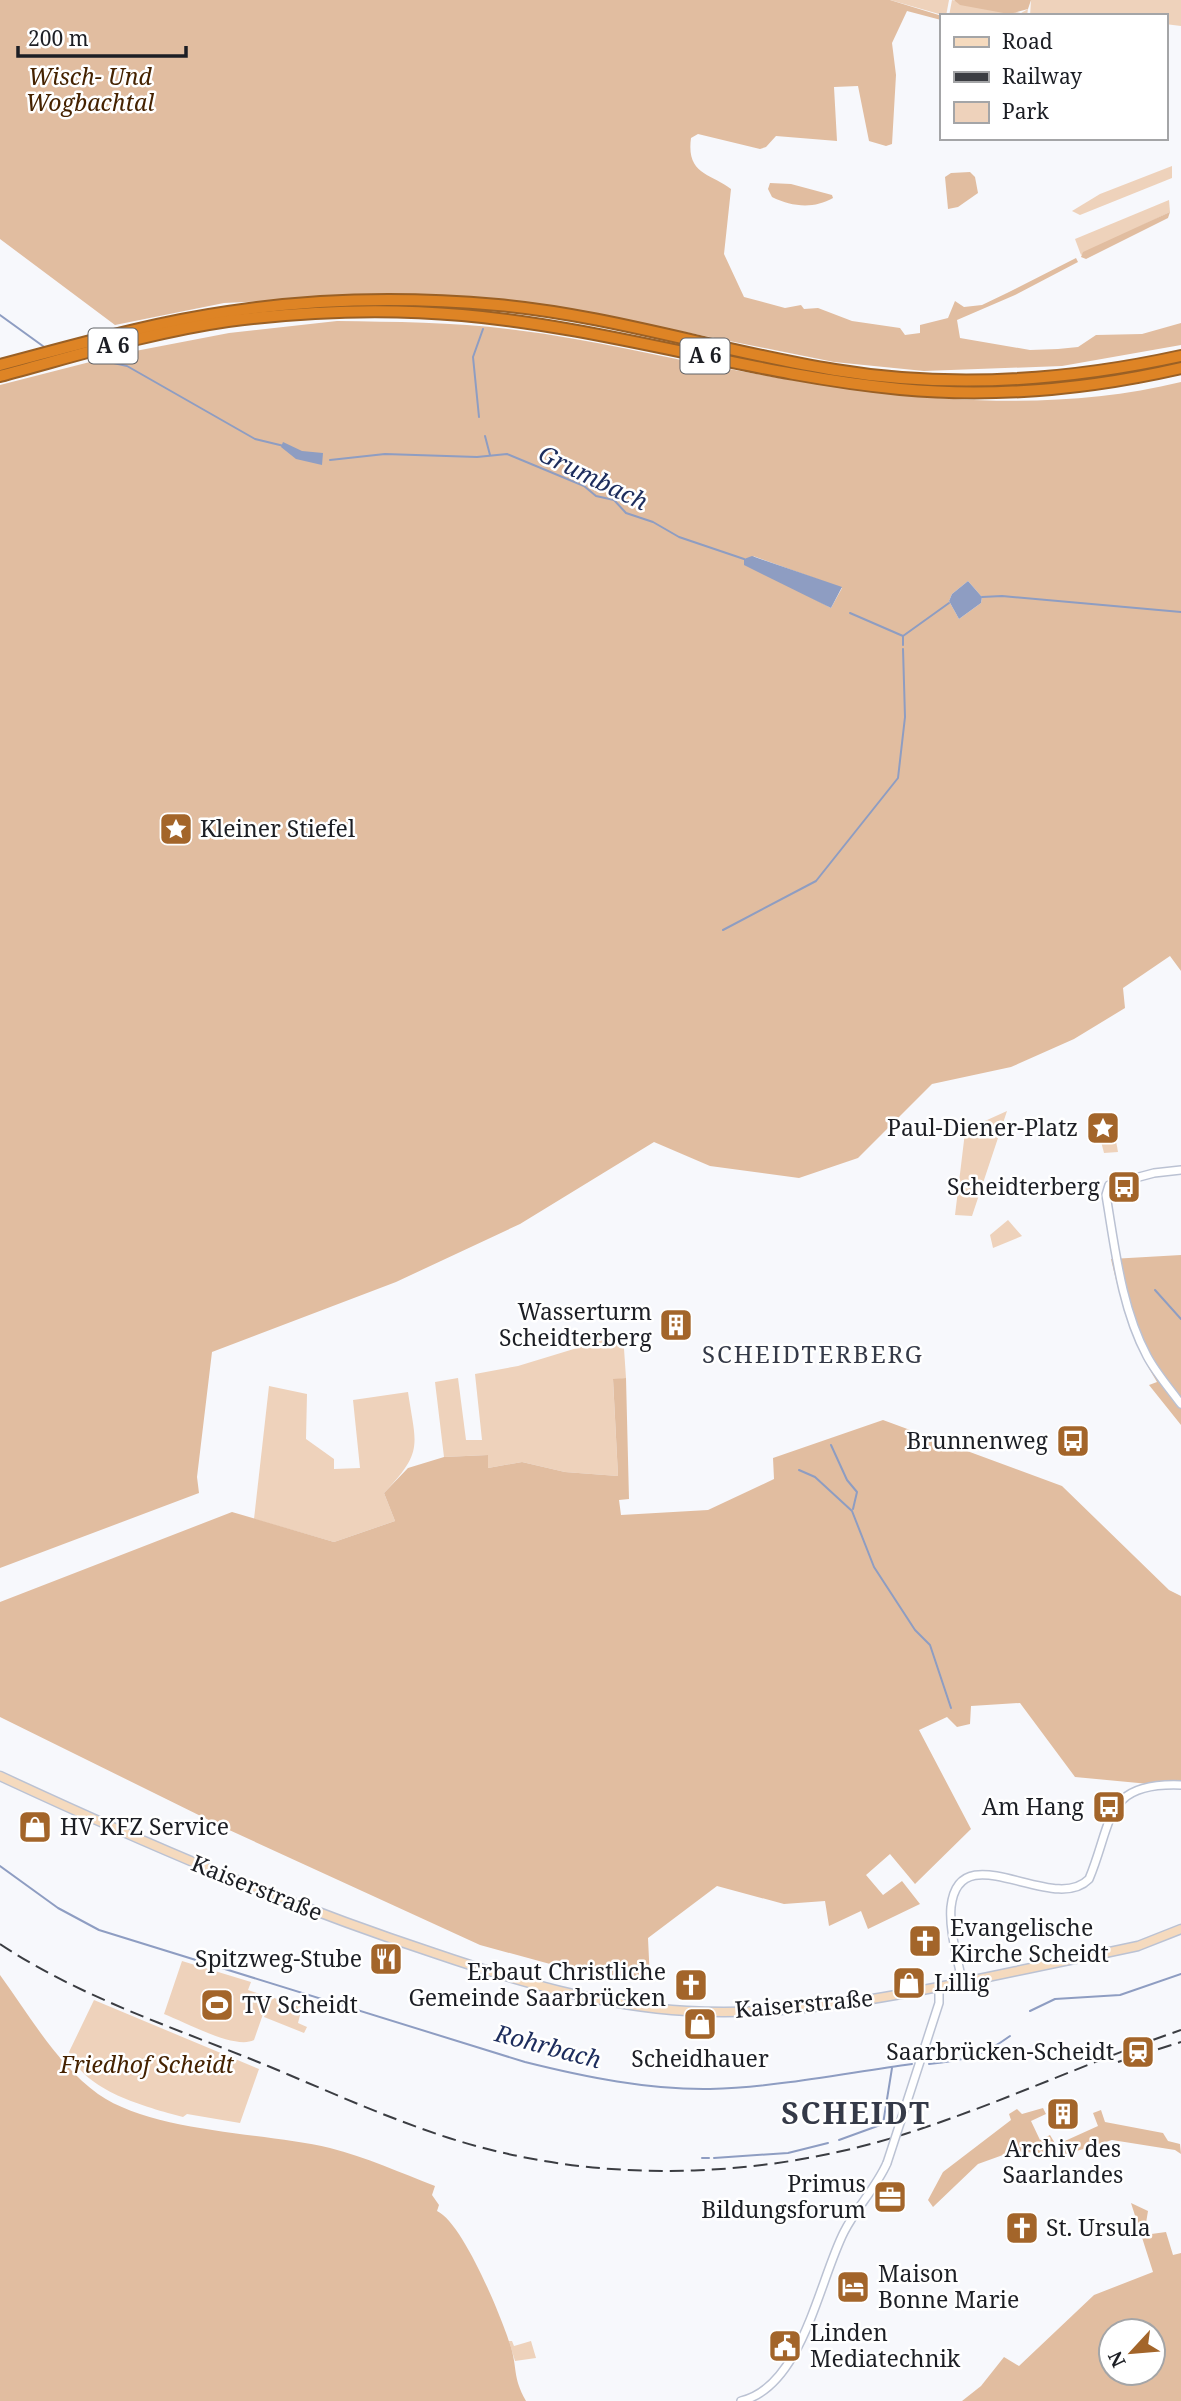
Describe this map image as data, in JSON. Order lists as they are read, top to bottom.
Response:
{
  "streets": {
    "highway": ["A 6"],
    "main road": ["Kaiserstraße"]
  },
  "districts": ["SCHEIDTERBERG", "SCHEIDT"],
  "water": ["Grumbach", "Rohrbach"],
  "parks": ["Wisch- Und Wogbachtal", "Friedhof Scheidt"],
  "places": {
    "place": ["Kleiner Stiefel", "Paul-Diener-Platz"],
    "bus stop": ["Scheidterberg", "Brunnenweg", "Am Hang"],
    "building": ["Wasserturm Scheidterberg", "Archiv des Saarlandes"],
    "shop": ["HV KFZ Service", "Lillig", "Scheidhauer"],
    "church": ["Evangelische Kirche Scheidt", "Erbaut Christliche Gemeinde Saarbrücken", "St. Ursula"],
    "restaurant": ["Spitzweg-Stube"],
    "sports": ["TV Scheidt"],
    "station": ["Saarbrücken-Scheidt"],
    "office": ["Primus Bildungsforum"],
    "hotel": ["Maison Bonne Marie"],
    "public building": ["Linden Mediatechnik"]
  },
  "legend": ["Road", "Railway", "Park"],
  "scale_bar": "200 m",
  "north": "bottom left"
}
